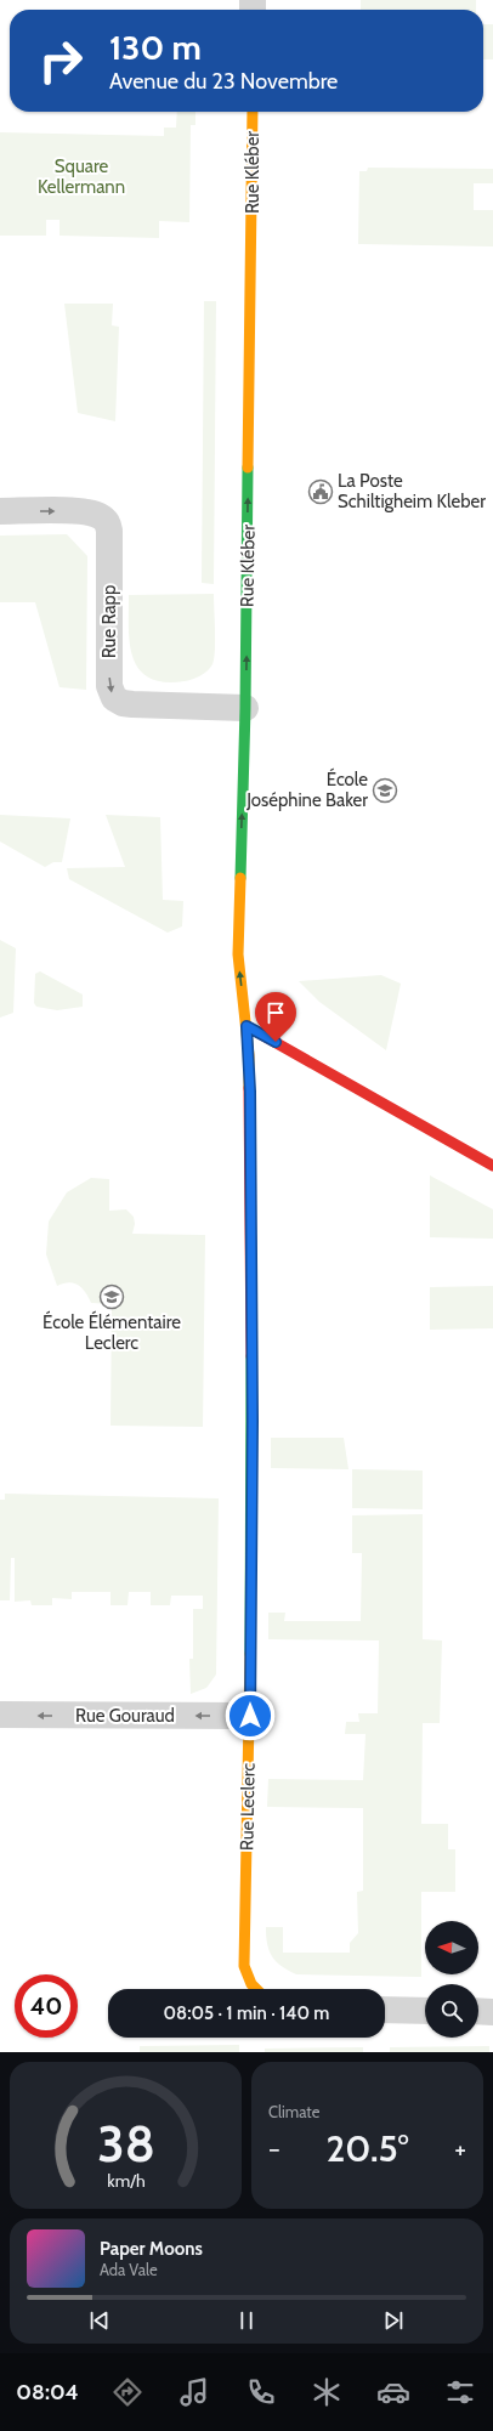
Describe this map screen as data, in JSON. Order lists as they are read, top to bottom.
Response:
{
  "streets": {
    "street": [
      "Rue Kléber",
      "Rue Rapp",
      "Rue Gouraud",
      "Rue Leclerc"
    ]
  },
  "crossings": [
    ["Rue Kléber", "Rue Rapp"],
    ["Rue Kléber", "Rue Leclerc"],
    ["Rue Gouraud", "Rue Leclerc"]
  ],
  "one_way": ["Rue Kléber", "Rue Gouraud"],
  "parks": ["Square Kellermann"],
  "places": {
    "public building": ["La Poste Schiltigheim Kleber"],
    "school or university": ["École Joséphine Baker", "École Élémentaire Leclerc"]
  },
  "north": "left",
  "page": {
    "turn": ["130 m", "Avenue du 23 Novembre"],
    "limit": "40",
    "trip": "08:05 · 1 min · 140 m",
    "tile": "Climate",
    "heat": ["−", "20.5°", "+"],
    "song": ["Paper Moons", "Ada Vale"],
    "tabs": "08:04",
    "gauge": ["38", "km/h"]
  }
}
